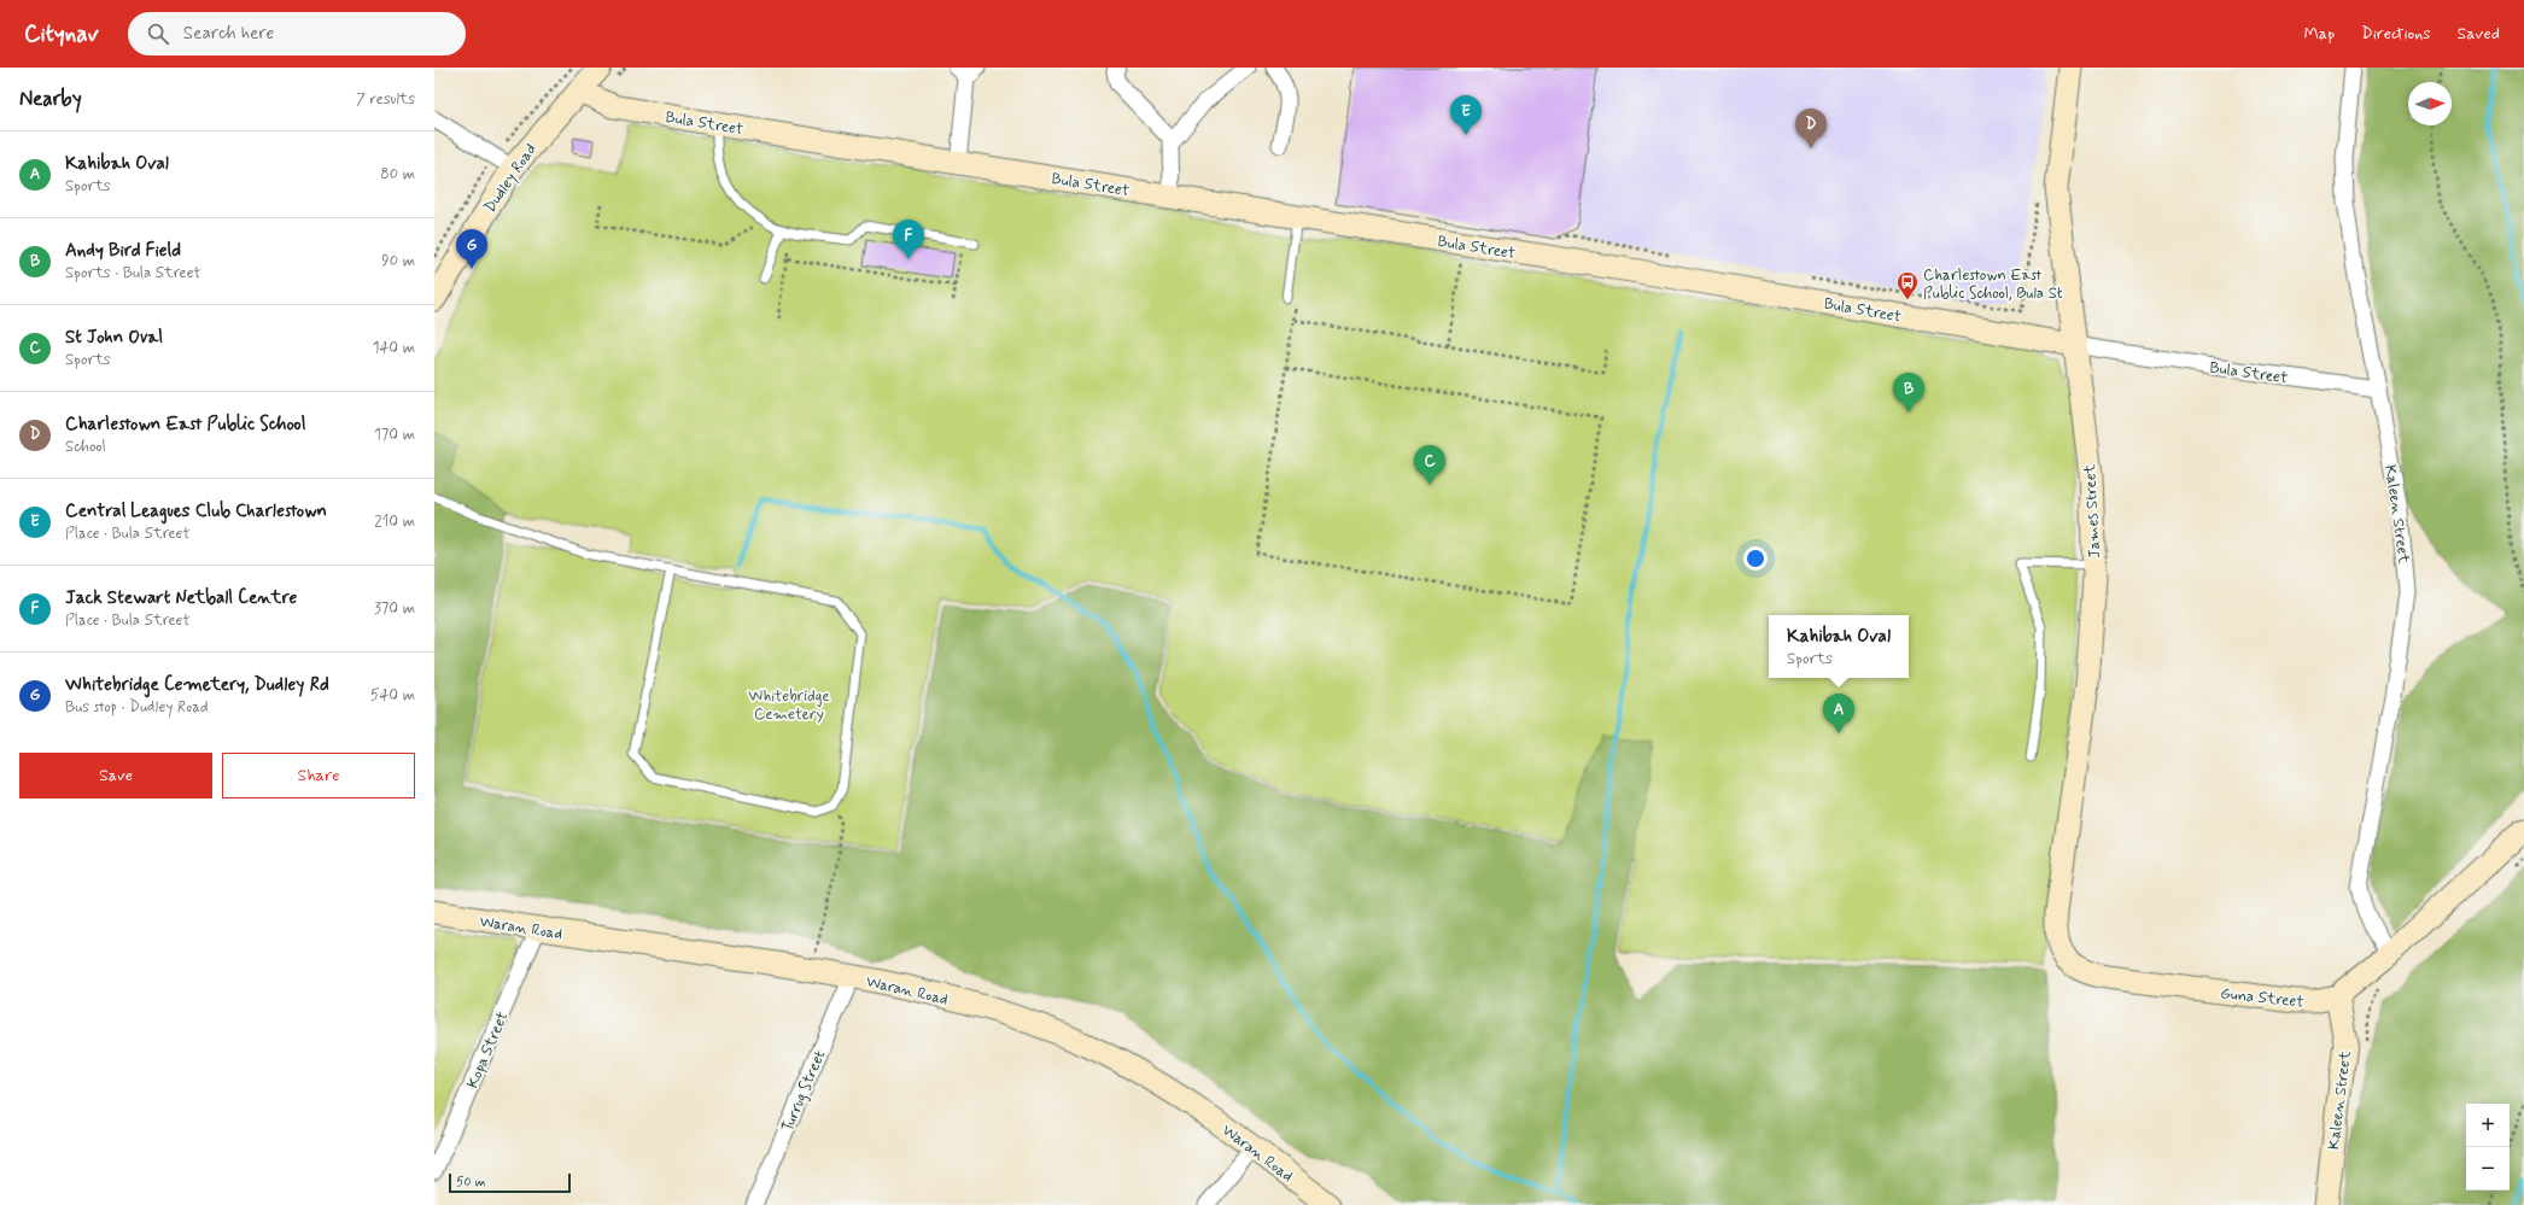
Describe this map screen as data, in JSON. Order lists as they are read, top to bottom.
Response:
{
  "streets": {
    "street": [
      "Bula Street",
      "Dudley Road",
      "James Street",
      "Kaleen Street",
      "Waran Road",
      "Guna Street",
      "Kopa Street",
      "Turrug Street"
    ]
  },
  "crossings": [
    ["Bula Street", "Dudley Road"],
    ["Bula Street", "James Street"],
    ["Bula Street", "Kaleen Street"],
    ["James Street", "Guna Street"],
    ["Kaleen Street", "Guna Street"],
    ["Waran Road", "Kopa Street"],
    ["Waran Road", "Turrug Street"]
  ],
  "parks": ["Whitebridge Cemetery"],
  "places": {
    "bus stop": ["Charlestown East Public School, Bula St"]
  },
  "scale_bar": "50 m",
  "north": "right",
  "page": {
    "header": "Citynav",
    "search": "Search here",
    "nav": ["Map", "Directions", "Saved"],
    "heading": ["Nearby", "7 results"],
    "pins": [
      "E",
      "D",
      "F",
      "G",
      "B",
      "C",
      "A"
    ],
    "list": [
      {
        "mark": "A",
        "name": "Kahibah Oval",
        "note": "Sports",
        "value": "80 m"
      },
      {
        "mark": "B",
        "name": "Andy Bird Field",
        "note": "Sports · Bula Street",
        "value": "90 m"
      },
      {
        "mark": "C",
        "name": "St John Oval",
        "note": "Sports",
        "value": "140 m"
      },
      {
        "mark": "D",
        "name": "Charlestown East Public School",
        "note": "School",
        "value": "170 m"
      },
      {
        "mark": "E",
        "name": "Central Leagues Club Charlestown",
        "note": "Place · Bula Street",
        "value": "210 m"
      },
      {
        "mark": "F",
        "name": "Jack Stewart Netball Centre",
        "note": "Place · Bula Street",
        "value": "370 m"
      },
      {
        "mark": "G",
        "name": "Whitebridge Cemetery, Dudley Rd",
        "note": "Bus stop · Dudley Road",
        "value": "540 m"
      }
    ],
    "popup": ["Kahibah Oval", "Sports"],
    "buttons": ["Save", "Share"],
    "map_buttons": ["+", "−"],
    "scale": "50 m"
  }
}
